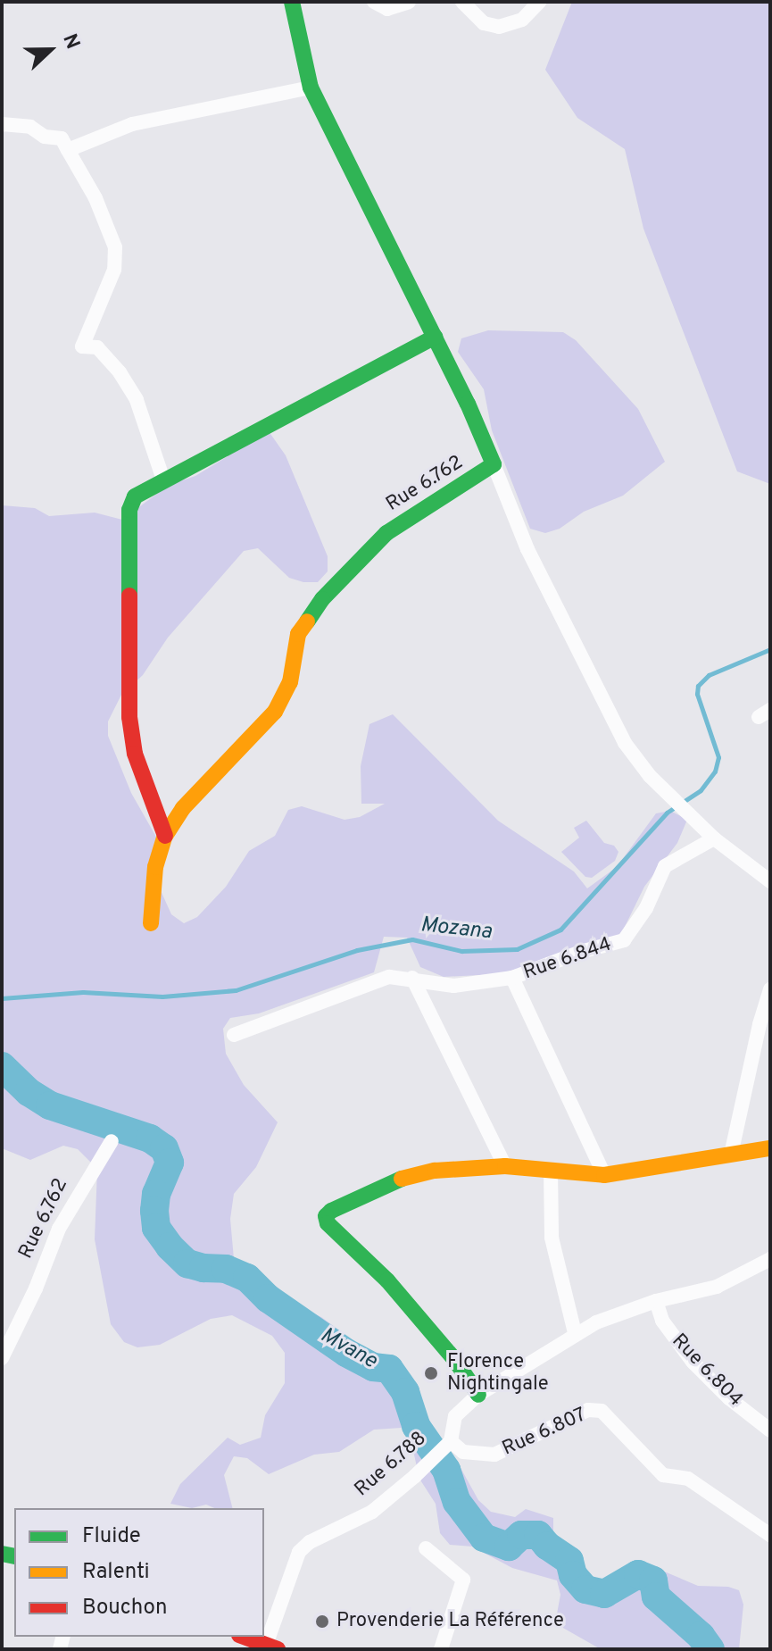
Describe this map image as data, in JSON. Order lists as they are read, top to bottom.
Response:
{
  "streets": {
    "street": [
      "Rue 6.762",
      "Rue 6.844",
      "Rue 6.804",
      "Rue 6.807",
      "Rue 6.788"
    ]
  },
  "crossings": [
    ["Rue 6.804", "Rue 6.788"],
    ["Rue 6.807", "Rue 6.788"]
  ],
  "water": ["Mozana", "Mvane"],
  "places": ["Florence Nightingale", "Provenderie La Référence"],
  "legend": ["Fluide", "Ralenti", "Bouchon"],
  "north": "right"
}
